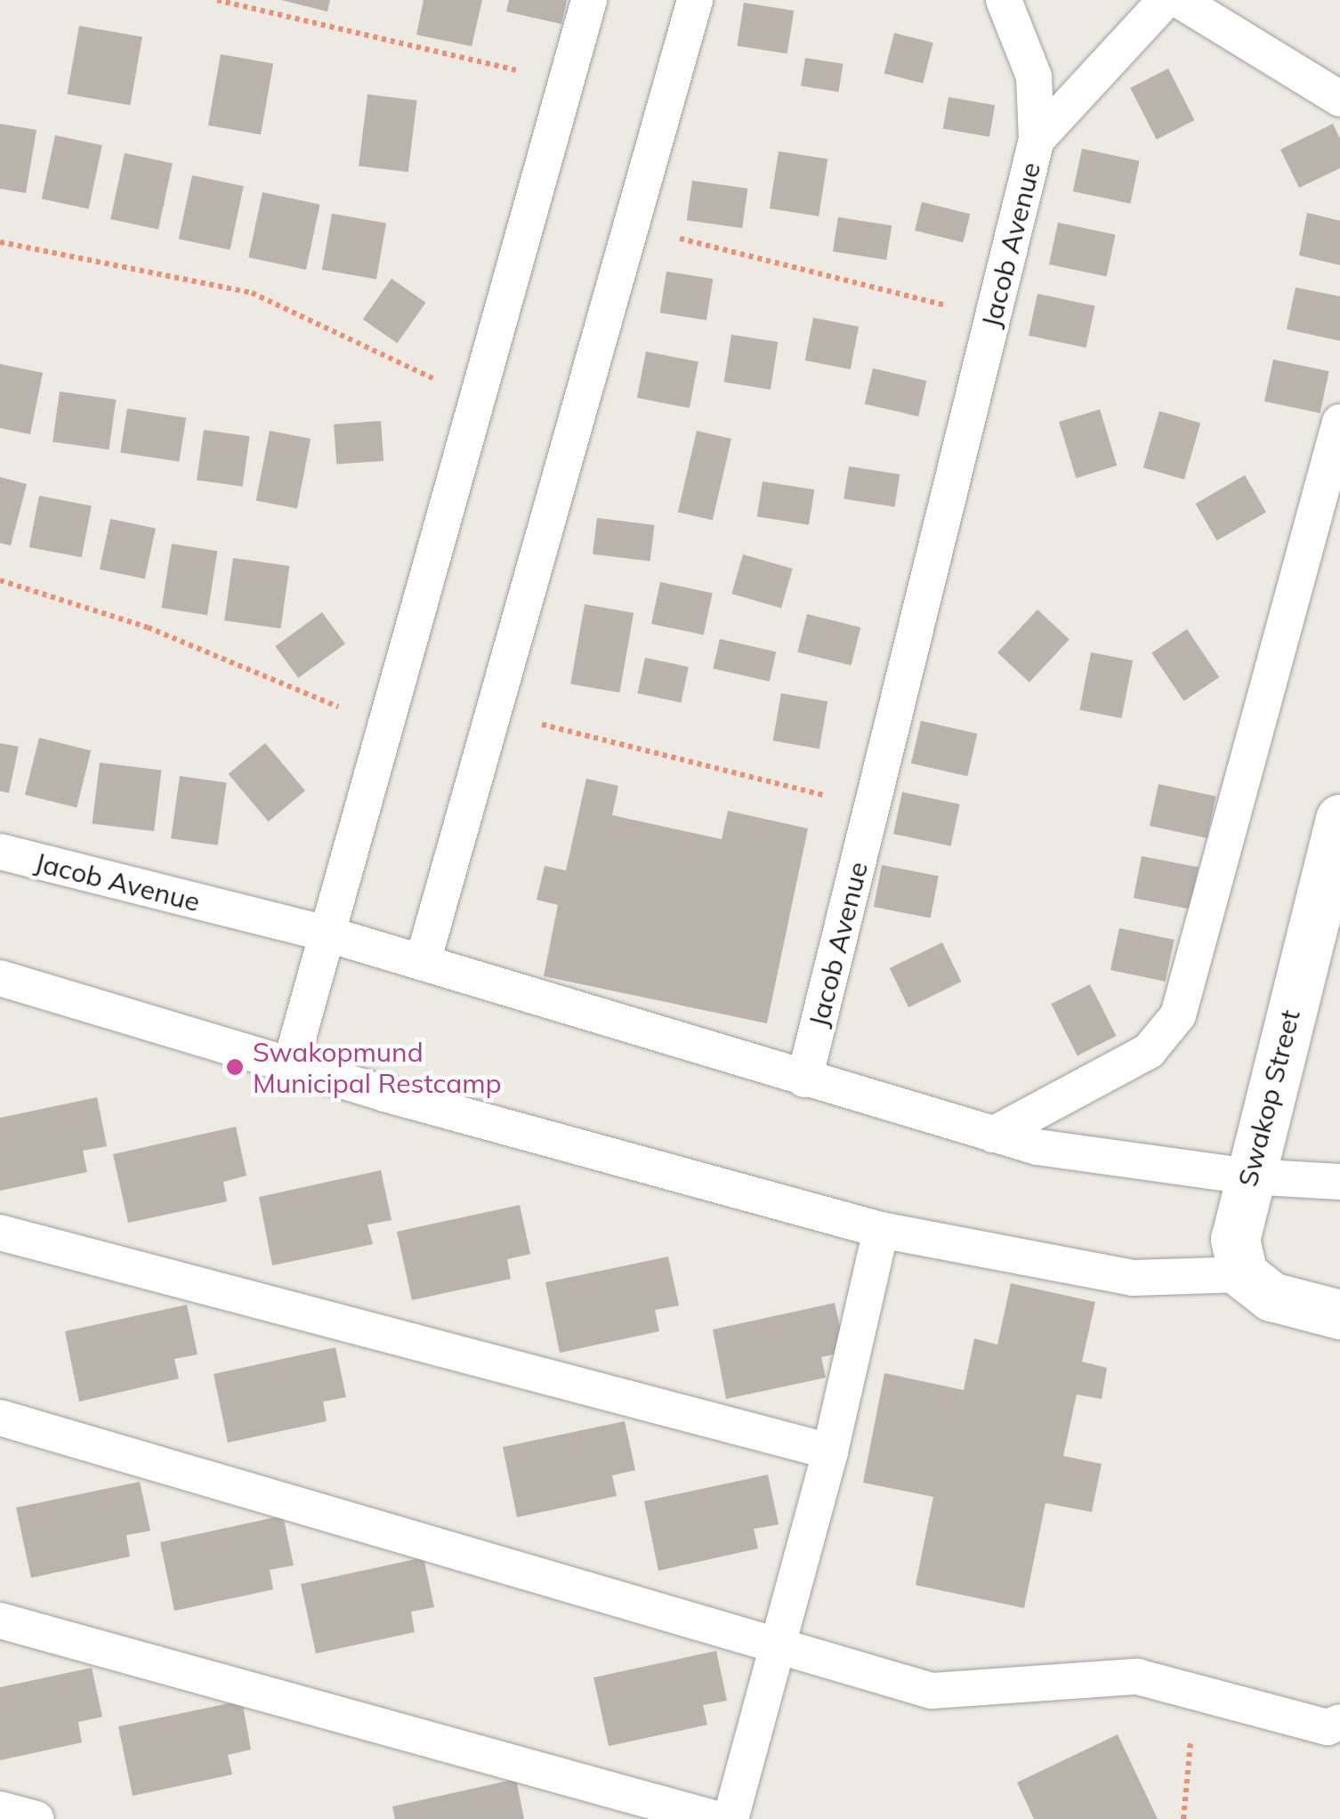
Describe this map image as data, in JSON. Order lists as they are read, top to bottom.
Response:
{
  "streets": {
    "street": ["Swakop Street"],
    "lane": ["Jacob Avenue"]
  },
  "places": ["Swakopmund Municipal Restcamp"]
}
